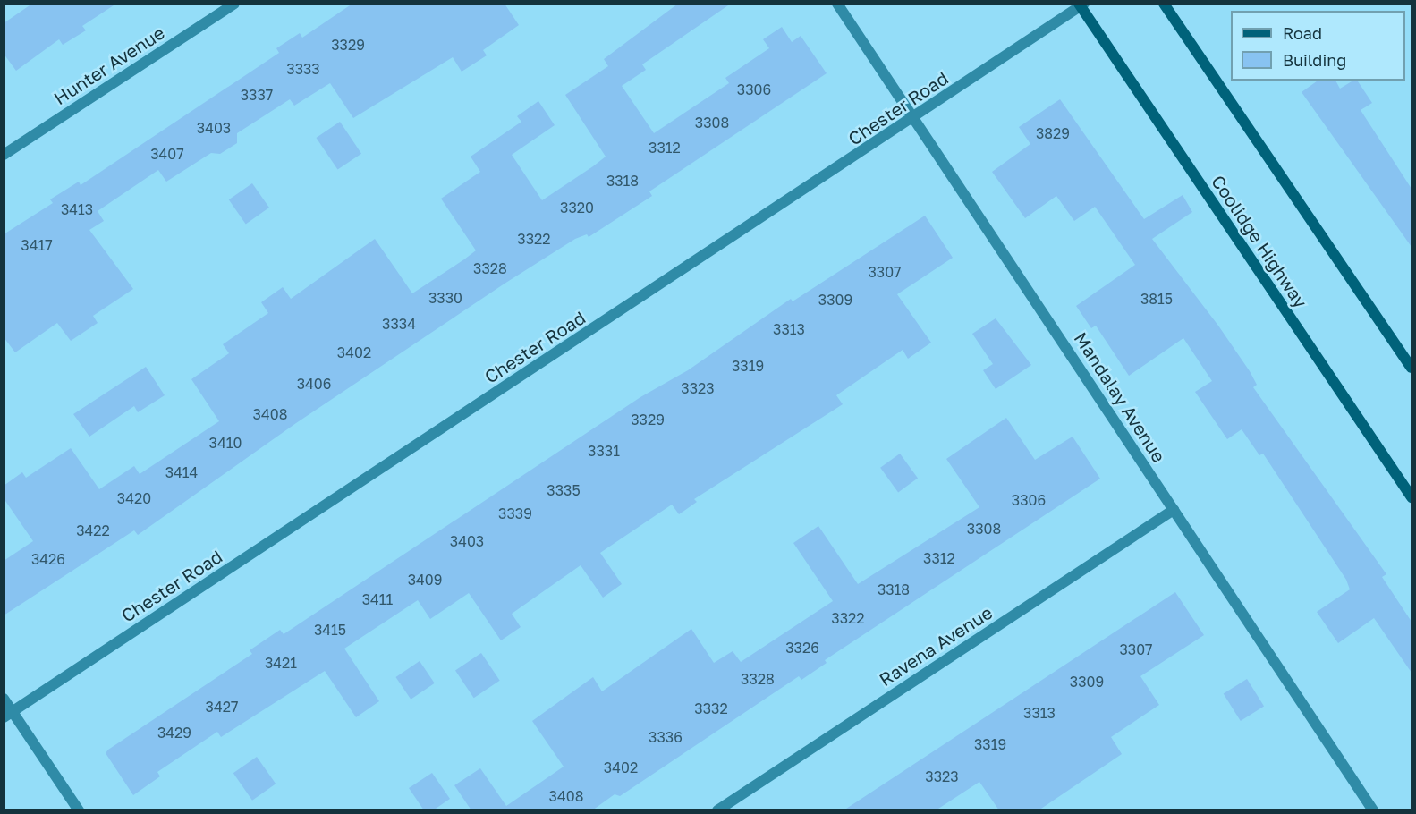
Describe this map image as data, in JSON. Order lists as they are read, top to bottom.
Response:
{
  "streets": {
    "main road": ["Coolidge Highway"],
    "street": [
      "Hunter Avenue",
      "Chester Road",
      "Mandalay Avenue",
      "Ravena Avenue"
    ]
  },
  "crossings": [
    ["Chester Road", "Coolidge Highway"],
    ["Chester Road", "Mandalay Avenue"],
    ["Mandalay Avenue", "Ravena Avenue"]
  ],
  "house_numbers": [
    "3329",
    "3333",
    "3306",
    "3337",
    "3308",
    "3403",
    "3829",
    "3312",
    "3407",
    "3318",
    "3320",
    "3413",
    "3322",
    "3417",
    "3328",
    "3307",
    "3330",
    "3815",
    "3309",
    "3334",
    "3313",
    "3402",
    "3319",
    "3406",
    "3323",
    "3408",
    "3329",
    "3410",
    "3331",
    "3414",
    "3335",
    "3420",
    "3306",
    "3339",
    "3308",
    "3422",
    "3403",
    "3312",
    "3426",
    "3409",
    "3318",
    "3411",
    "3322",
    "3415",
    "3326",
    "3307",
    "3421",
    "3328",
    "3309",
    "3427",
    "3332",
    "3313",
    "3429",
    "3336",
    "3319",
    "3402",
    "3323",
    "3408"
  ],
  "legend": ["Road", "Building"]
}
